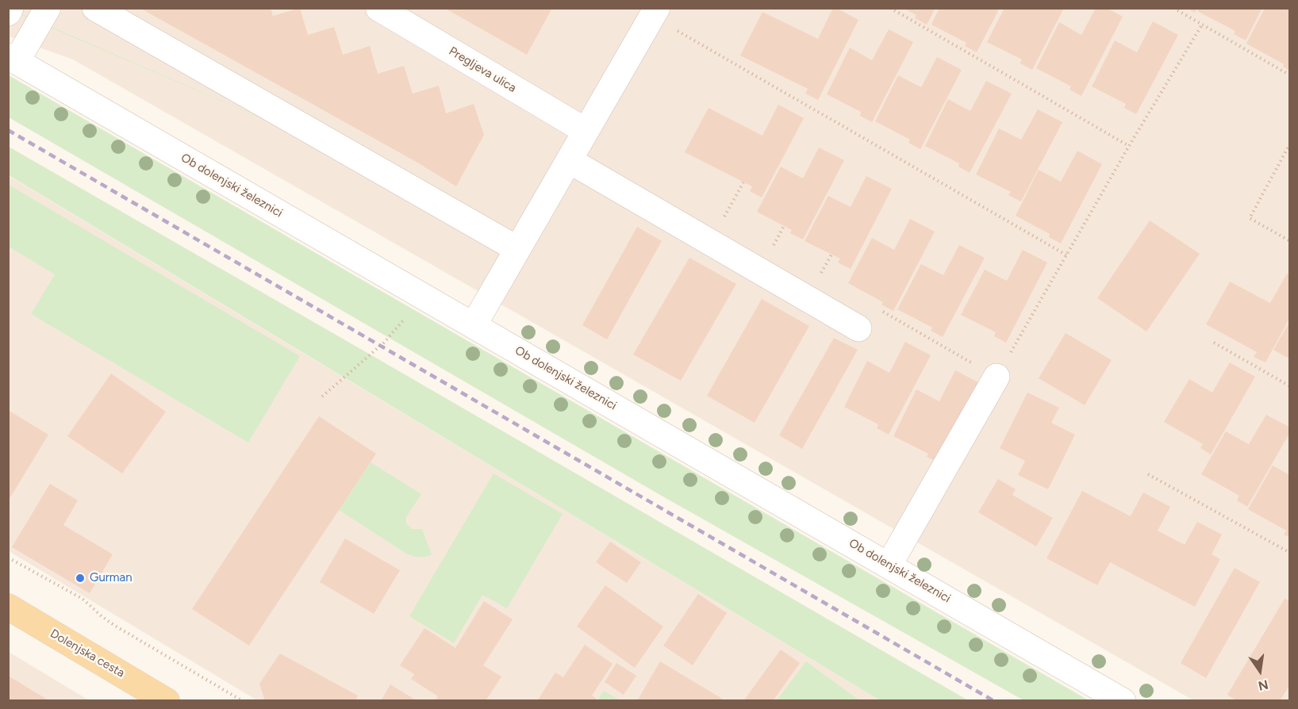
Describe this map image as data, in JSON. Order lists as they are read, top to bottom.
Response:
{
  "streets": {
    "main road": ["Dolenjska cesta"],
    "street": ["Pregljeva ulica", "Ob dolenjski železnici"]
  },
  "places": ["Gurman"],
  "north": "bottom"
}
